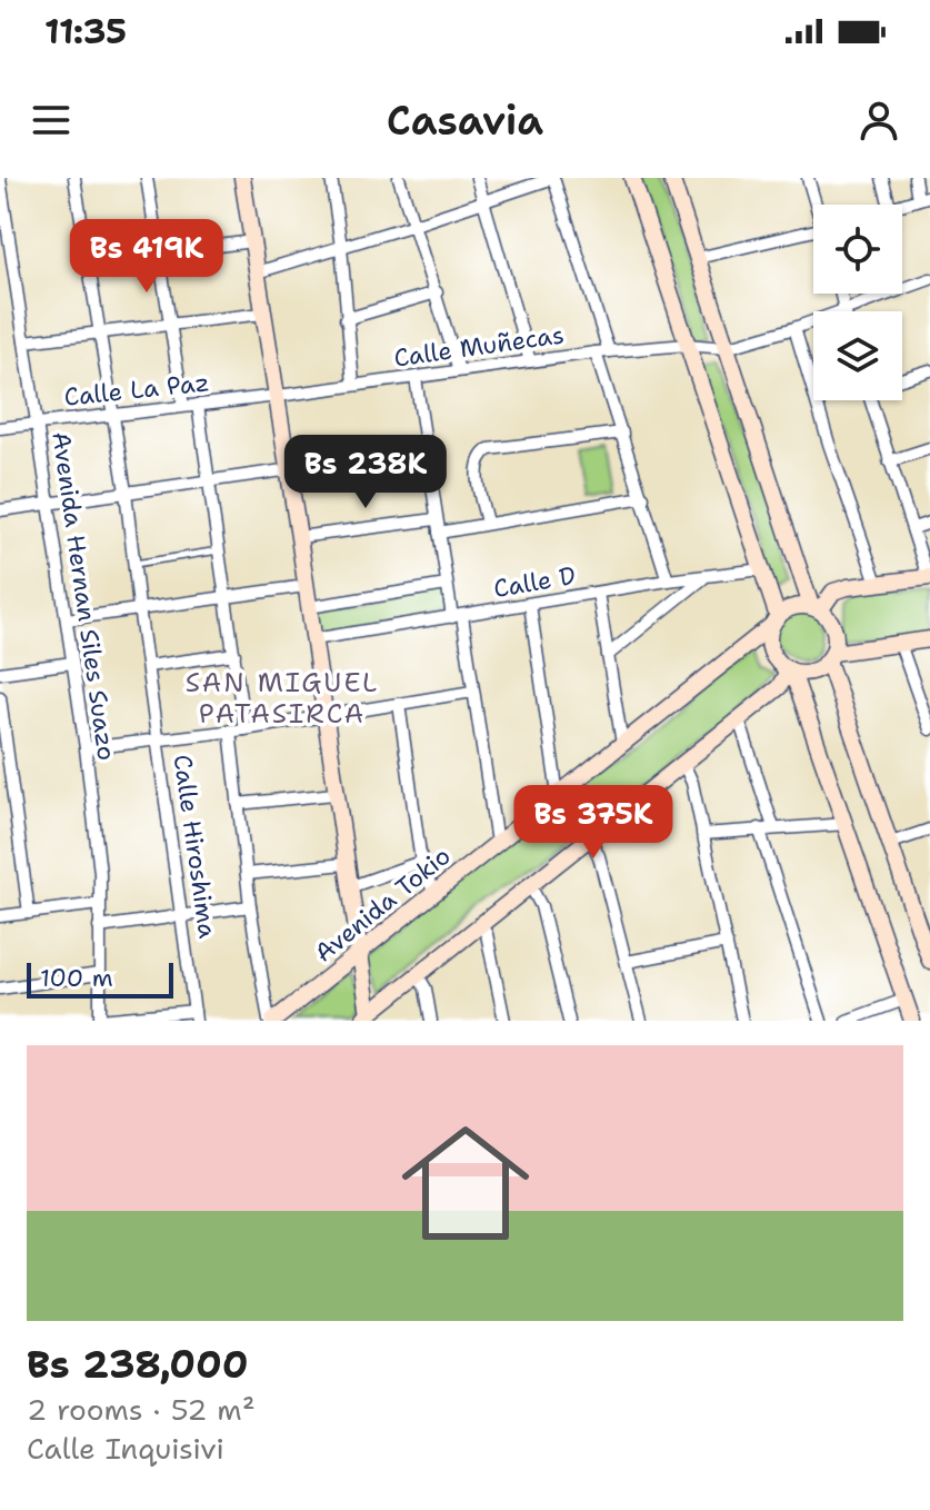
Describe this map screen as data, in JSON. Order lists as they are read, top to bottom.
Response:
{
  "streets": {
    "street": [
      "Calle Muñecas",
      "Calle La Paz",
      "Calle D",
      "Avenida Hernan Siles Suazo",
      "Calle Hiroshima",
      "Avenida Tokio"
    ]
  },
  "crossings": [
    ["Calle Muñecas", "Calle La Paz"],
    ["Calle La Paz", "Avenida Hernan Siles Suazo"],
    ["Calle La Paz", "Calle Hiroshima"]
  ],
  "districts": ["SAN MIGUEL PATASIRCA"],
  "scale_bar": "100 m",
  "page": {
    "status": "11:35",
    "header": "Casavia",
    "price": ["Bs 419K", "Bs 238K", "Bs 375K"],
    "scale": "100 m",
    "list": [
      {
        "name": "Bs 238,000",
        "note": "2 rooms · 52 m² · Calle Inquisivi"
      }
    ]
  }
}
